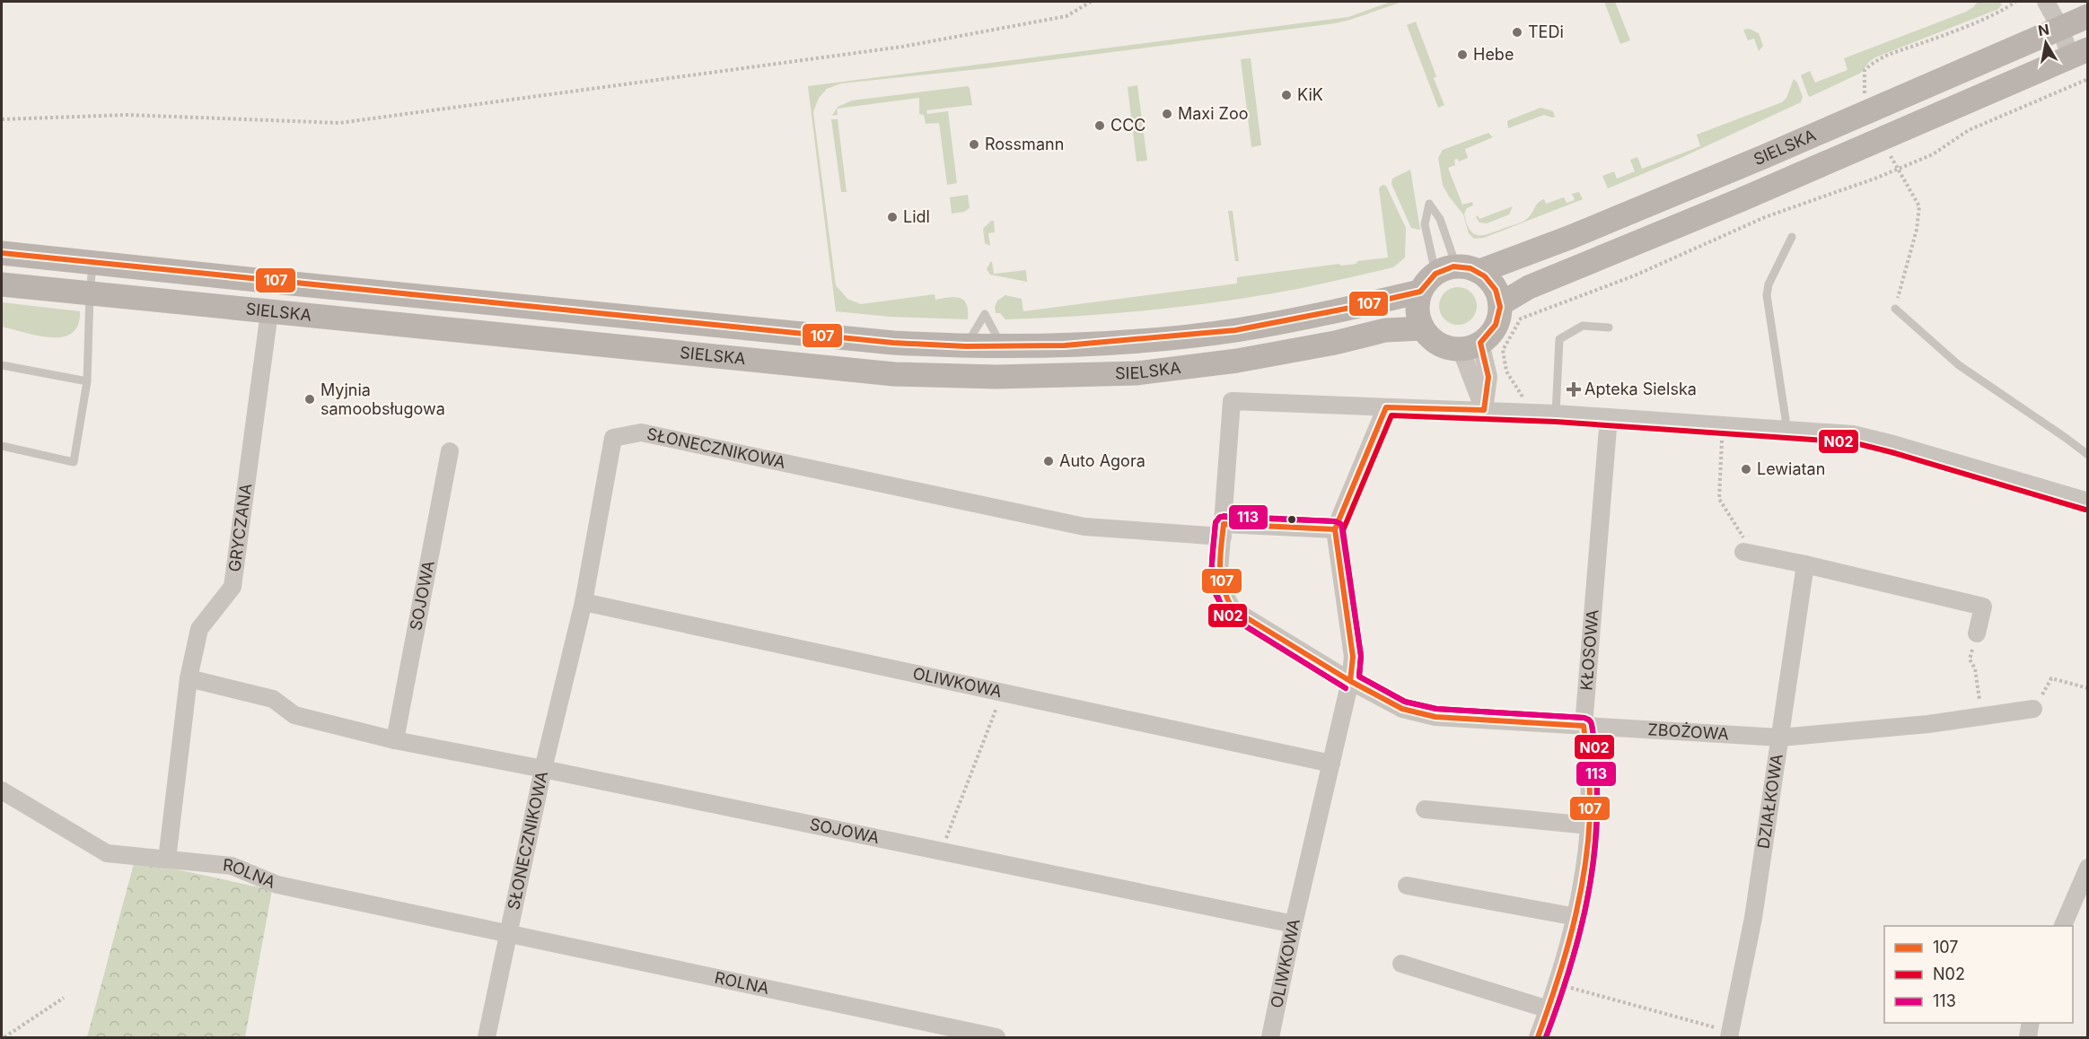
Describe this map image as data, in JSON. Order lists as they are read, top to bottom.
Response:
{
  "streets": {
    "main road": ["SIELSKA"],
    "street": [
      "SŁONECZNIKOWA",
      "GRYCZANA",
      "SOJOWA",
      "KŁOSOWA",
      "OLIWKOWA",
      "ZBOŻOWA",
      "DZIAŁKOWA",
      "ROLNA"
    ]
  },
  "crossings": [
    ["SIELSKA", "GRYCZANA"],
    ["SŁONECZNIKOWA", "SOJOWA"],
    ["SŁONECZNIKOWA", "OLIWKOWA"],
    ["SŁONECZNIKOWA", "ZBOŻOWA"],
    ["SŁONECZNIKOWA", "ROLNA"],
    ["GRYCZANA", "SOJOWA"],
    ["GRYCZANA", "ROLNA"],
    ["SOJOWA", "OLIWKOWA"],
    ["KŁOSOWA", "ZBOŻOWA"],
    ["OLIWKOWA", "ZBOŻOWA"],
    ["ZBOŻOWA", "DZIAŁKOWA"]
  ],
  "places": {
    "other": [
      "TEDi",
      "Hebe",
      "KiK",
      "Maxi Zoo",
      "CCC",
      "Rossmann",
      "Lidl",
      "Myjnia samoobsługowa",
      "Auto Agora",
      "Lewiatan"
    ],
    "health": ["Apteka Sielska"]
  },
  "lines": ["transit line 107", "transit line N02", "transit line 113"],
  "legend": ["107", "N02", "113"],
  "north": "top"
}
